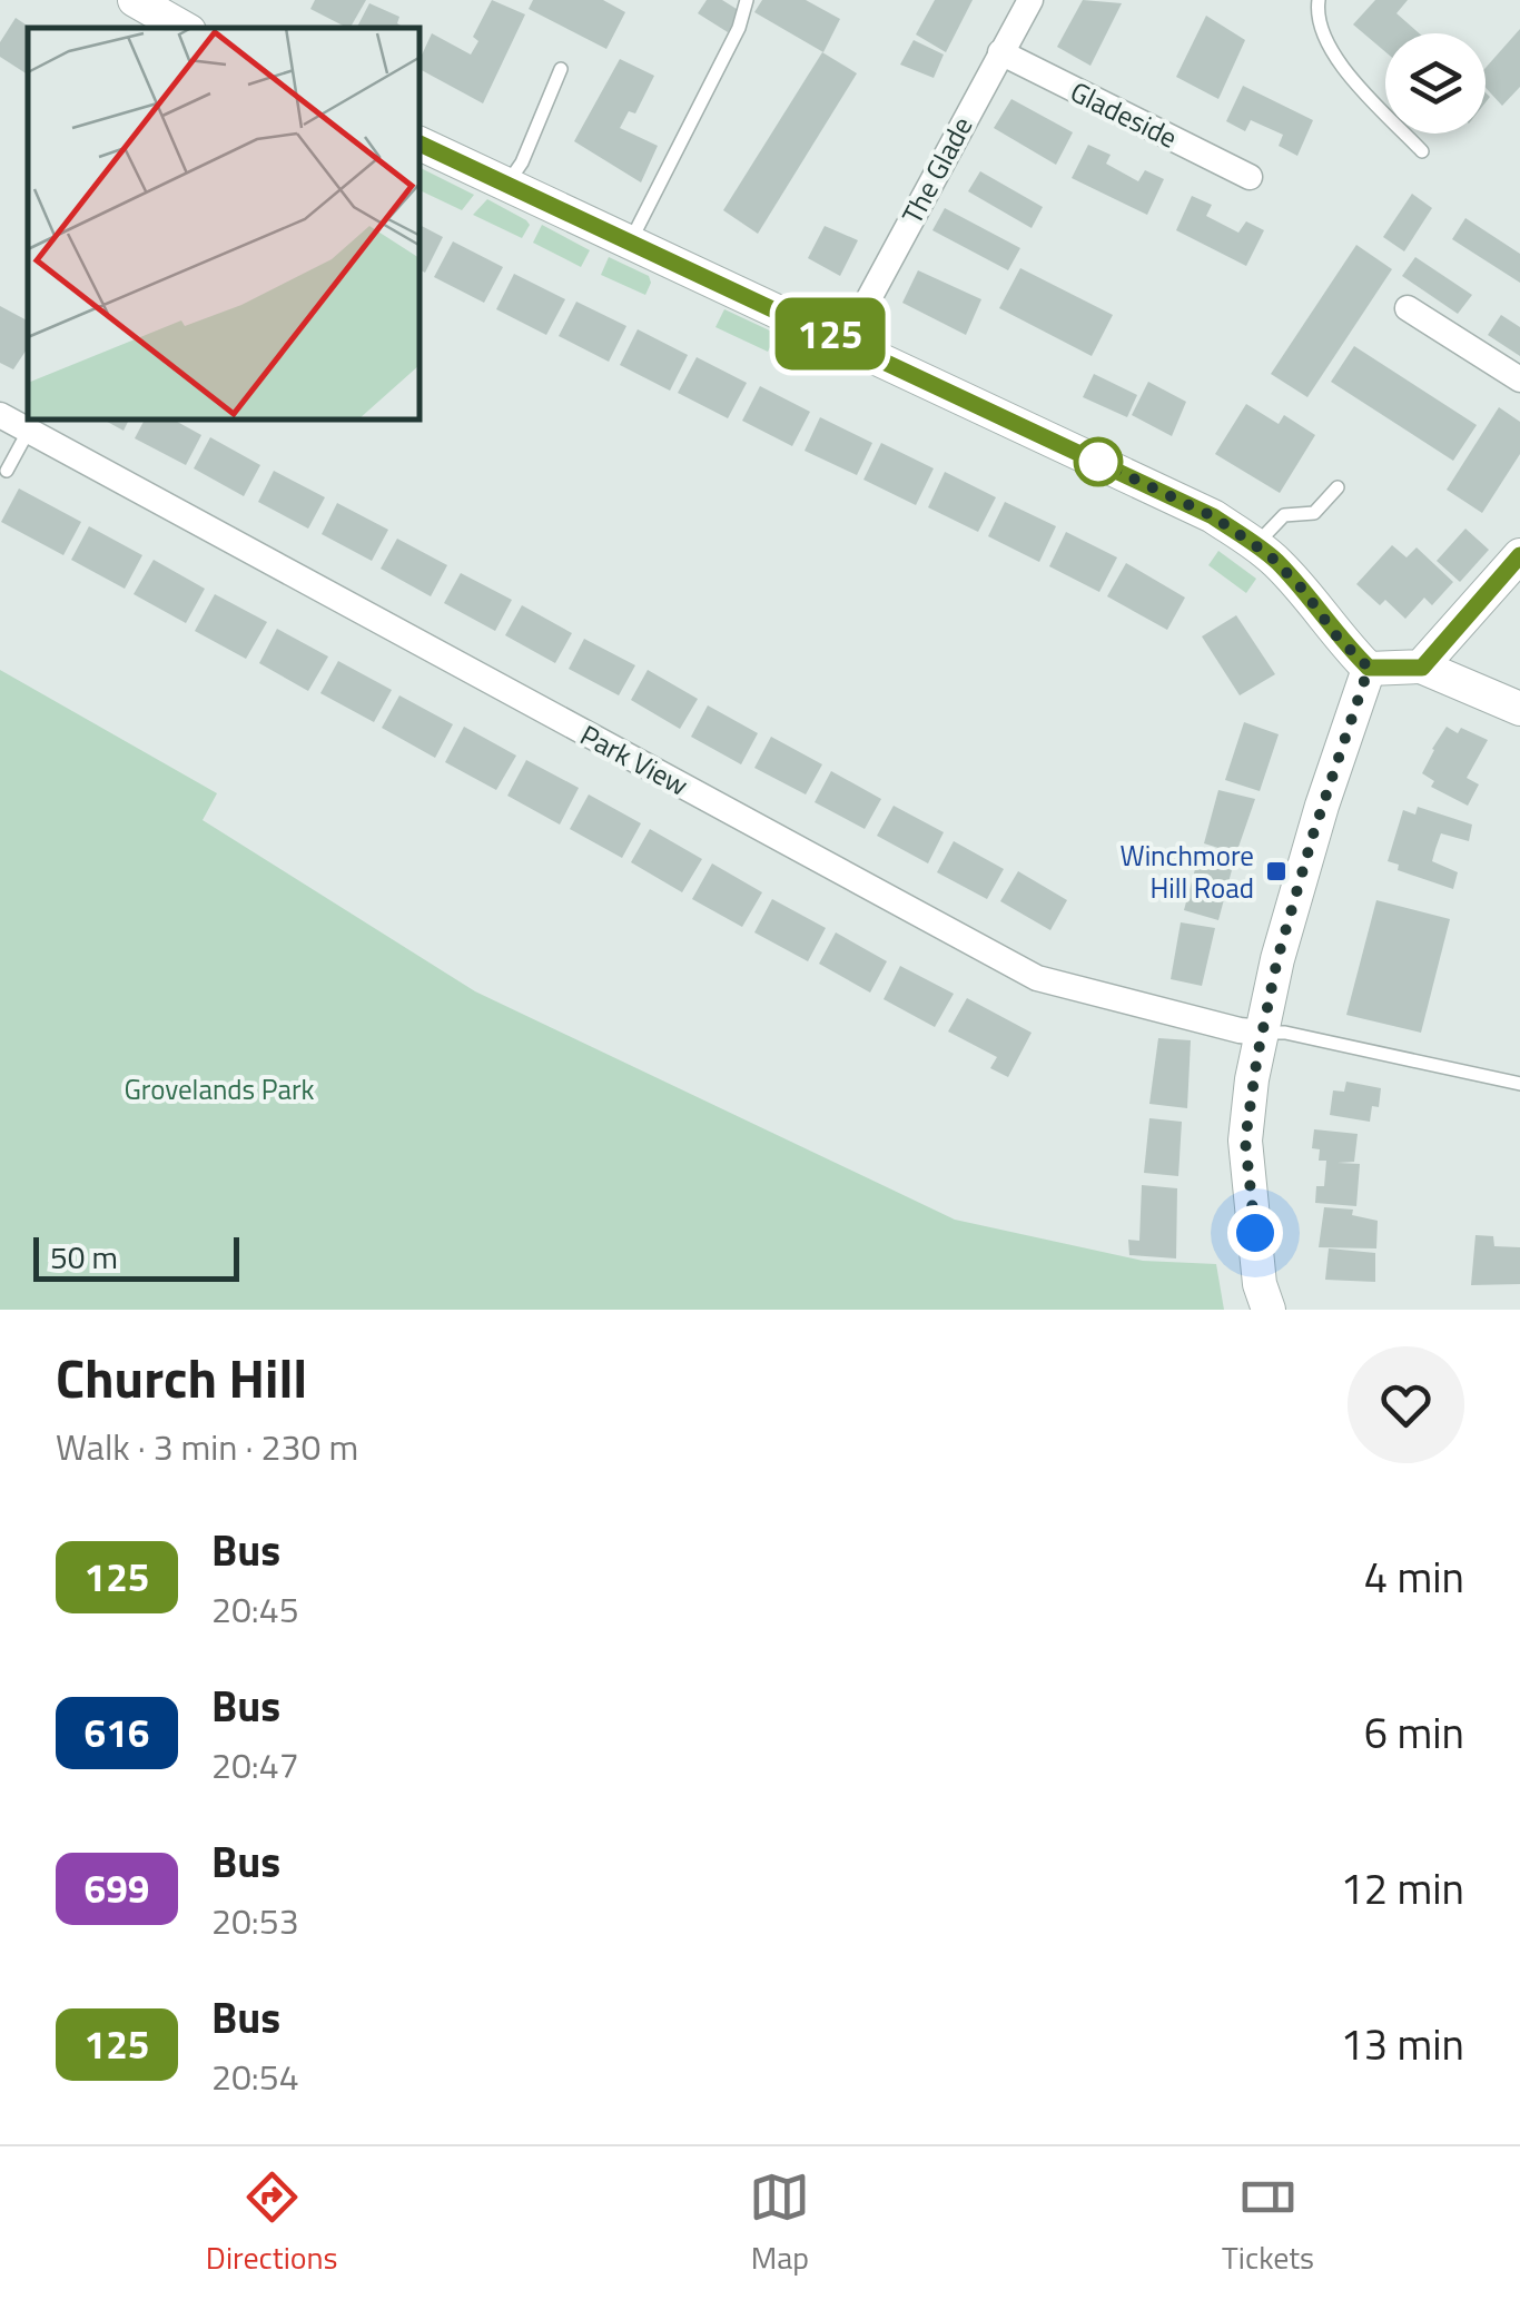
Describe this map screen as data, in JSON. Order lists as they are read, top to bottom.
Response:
{
  "streets": {
    "street": ["Gladeside", "The Glade", "Park View"]
  },
  "crossings": [
    ["Gladeside", "The Glade"]
  ],
  "parks": ["Grovelands Park"],
  "places": {
    "transit": ["Winchmore Hill Road"]
  },
  "lines": ["bus line 125"],
  "scale_bar": "50 m",
  "page": {
    "on_map": "125",
    "scale": "50 m",
    "heading": ["Church Hill", "Walk · 3 min · 230 m"],
    "list": [
      {
        "mark": "125",
        "name": "Bus",
        "note": "20:45",
        "value": "4 min"
      },
      {
        "mark": "616",
        "name": "Bus",
        "note": "20:47",
        "value": "6 min"
      },
      {
        "mark": "699",
        "name": "Bus",
        "note": "20:53",
        "value": "12 min"
      },
      {
        "mark": "125",
        "name": "Bus",
        "note": "20:54",
        "value": "13 min"
      }
    ],
    "tabs": ["Directions", "Map", "Tickets"]
  }
}
